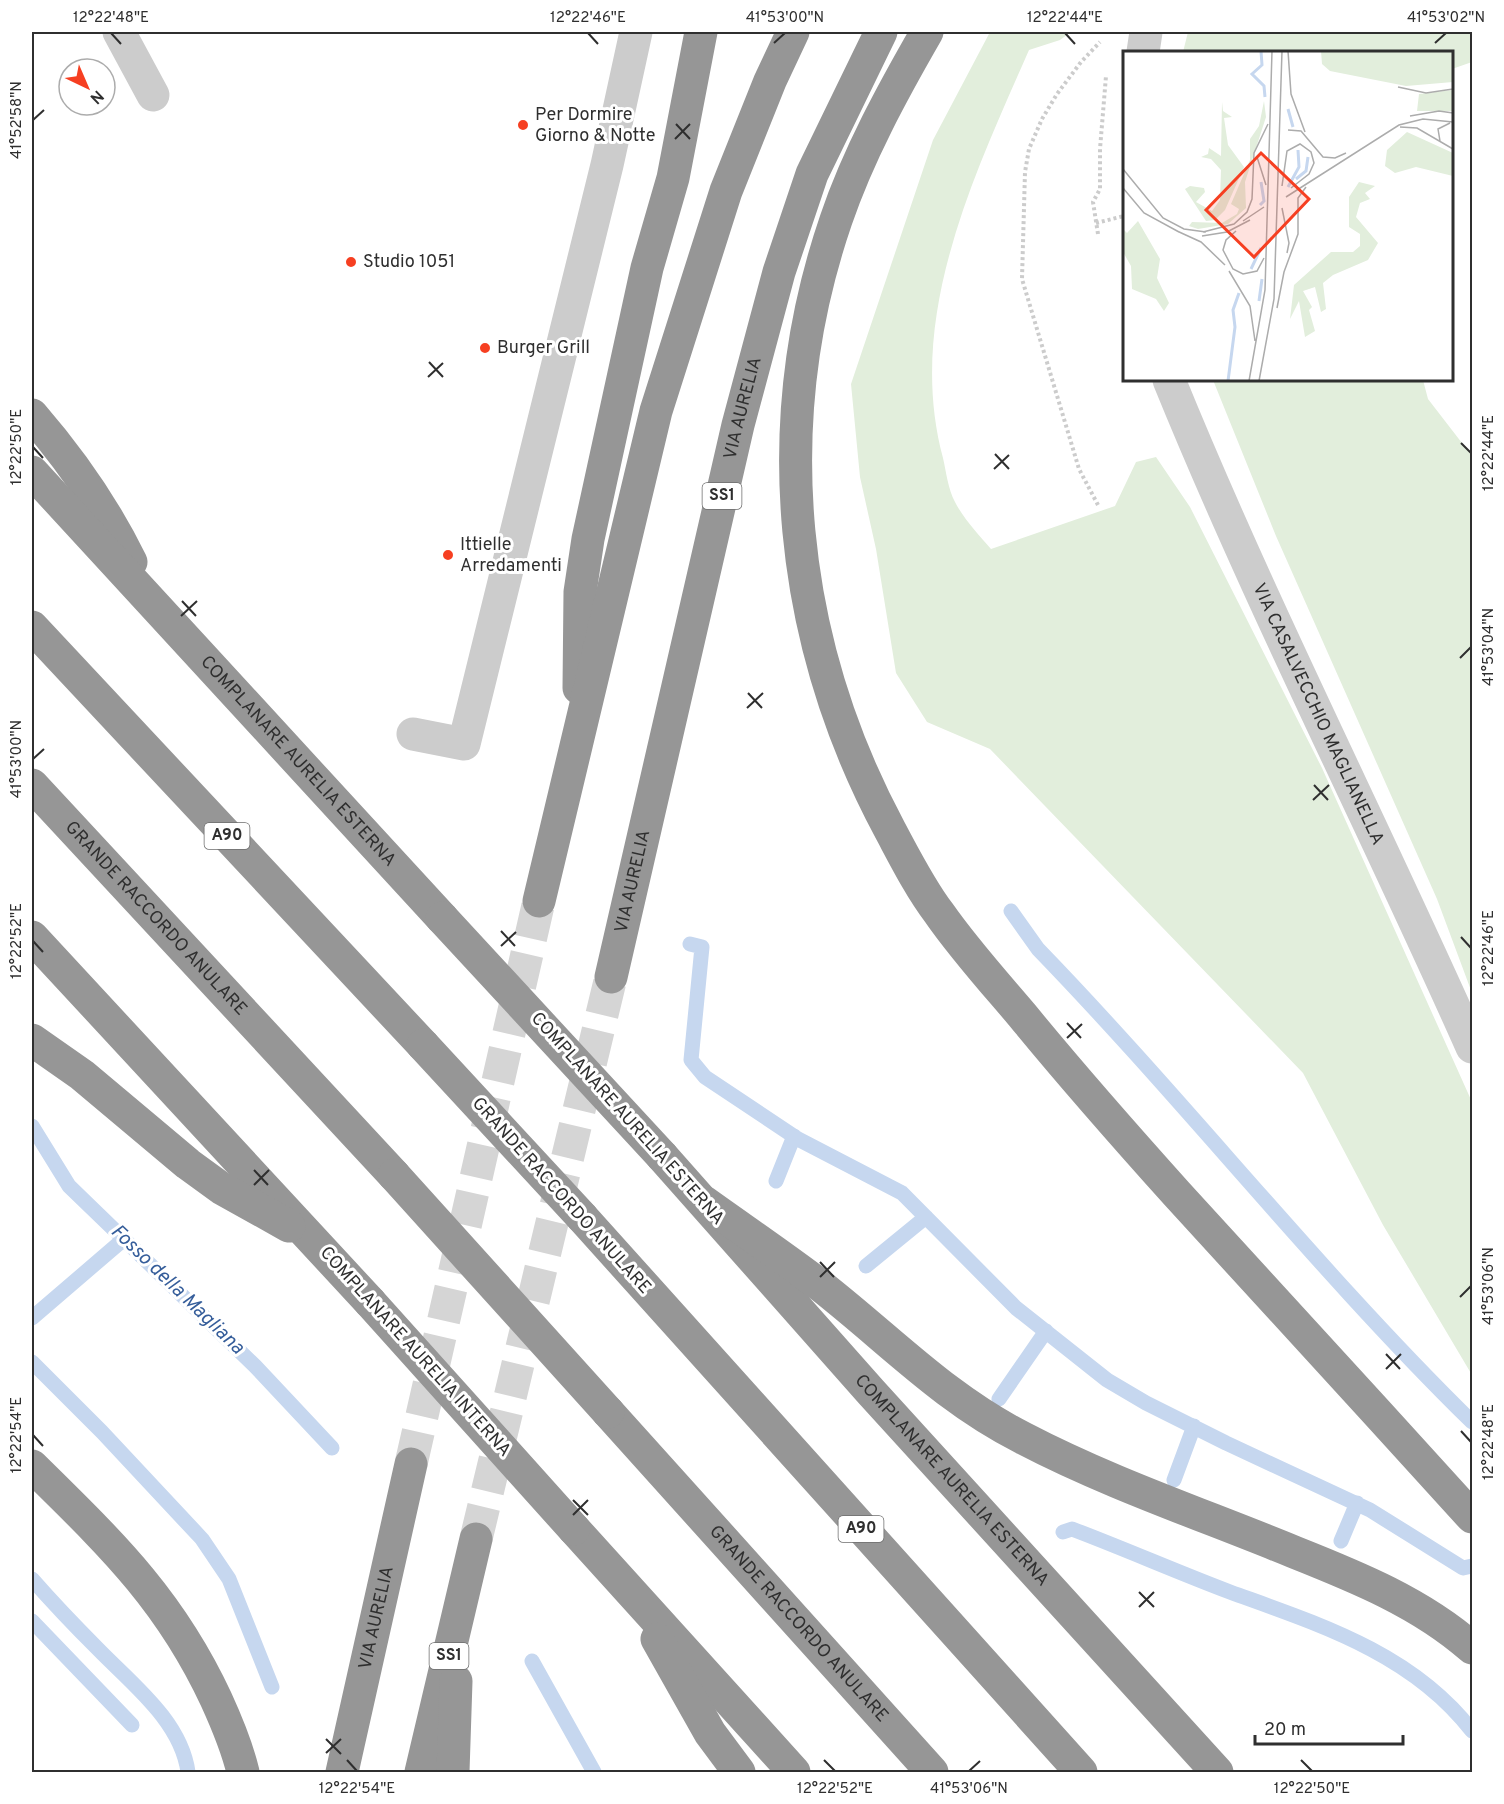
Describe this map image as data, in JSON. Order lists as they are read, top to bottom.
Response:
{
  "streets": {
    "highway": [
      "VIA AURELIA",
      "SS1",
      "COMPLANARE AURELIA ESTERNA",
      "A90",
      "GRANDE RACCORDO ANULARE",
      "COMPLANARE AURELIA INTERNA"
    ],
    "street": ["VIA CASALVECCHIO MAGLIANELLA"]
  },
  "water": ["Fosso della Magliana"],
  "places": [
    "Per Dormire Giorno & Notte",
    "Studio 1051",
    "Burger Grill",
    "Ittielle Arredamenti"
  ],
  "scale_bar": "20 m",
  "north": "bottom right",
  "coordinates": [
    "12°22'48\"E",
    "12°22'46\"E",
    "41°53'00\"N",
    "12°22'44\"E",
    "41°53'02\"N",
    "41°52'58\"N",
    "12°22'50\"E",
    "41°53'04\"N",
    "12°22'52\"E",
    "41°53'06\"N",
    "12°22'54\"E"
  ]
}
